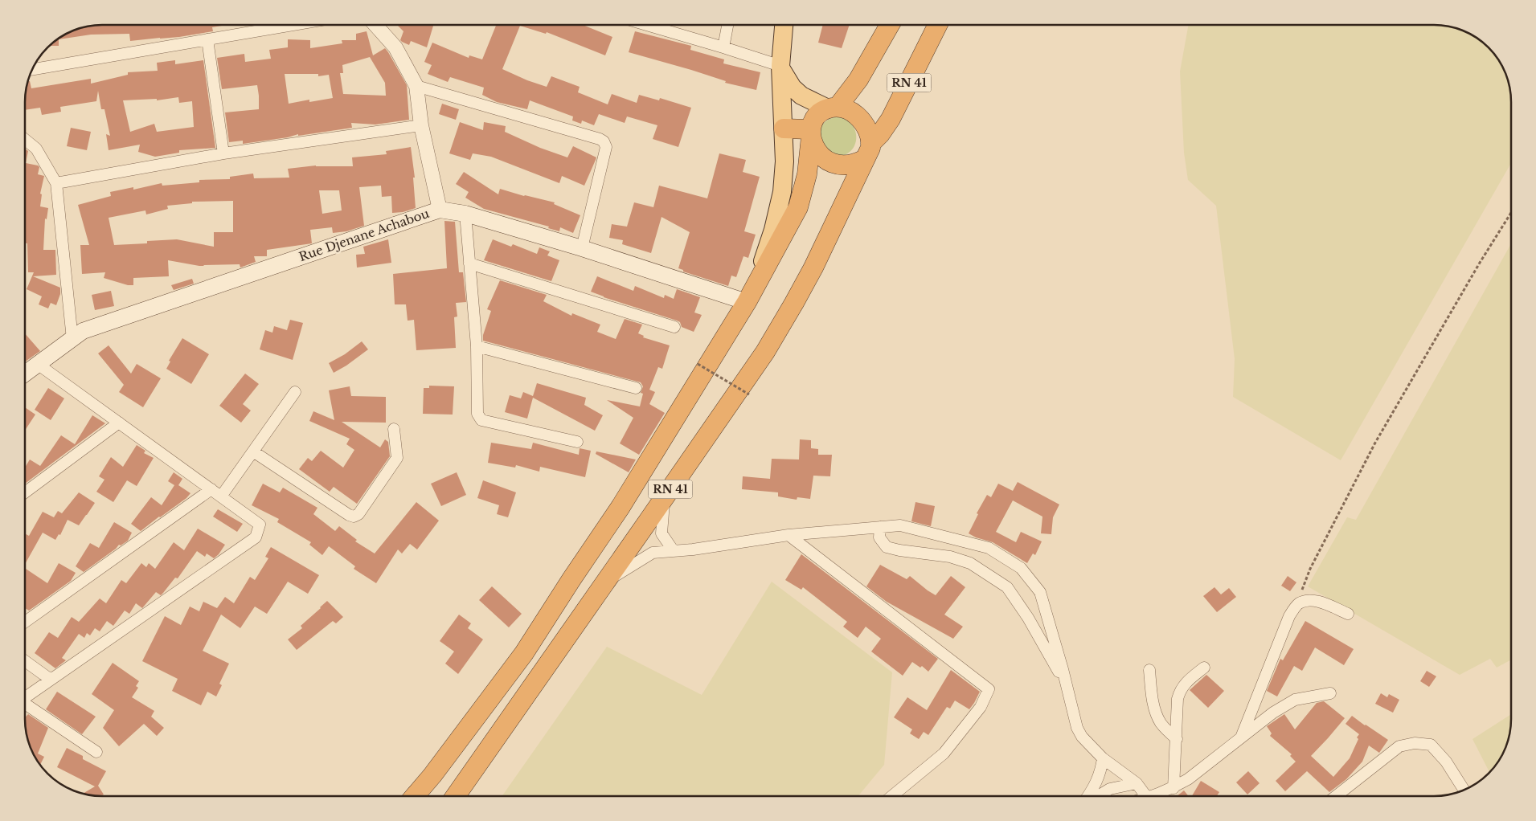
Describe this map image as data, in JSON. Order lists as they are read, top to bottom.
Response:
{
  "streets": {
    "highway": ["RN 41"],
    "main road": ["Rue Djenane Achabou"]
  },
  "crossings": [
    ["RN 41", "Rue Djenane Achabou"]
  ]
}
